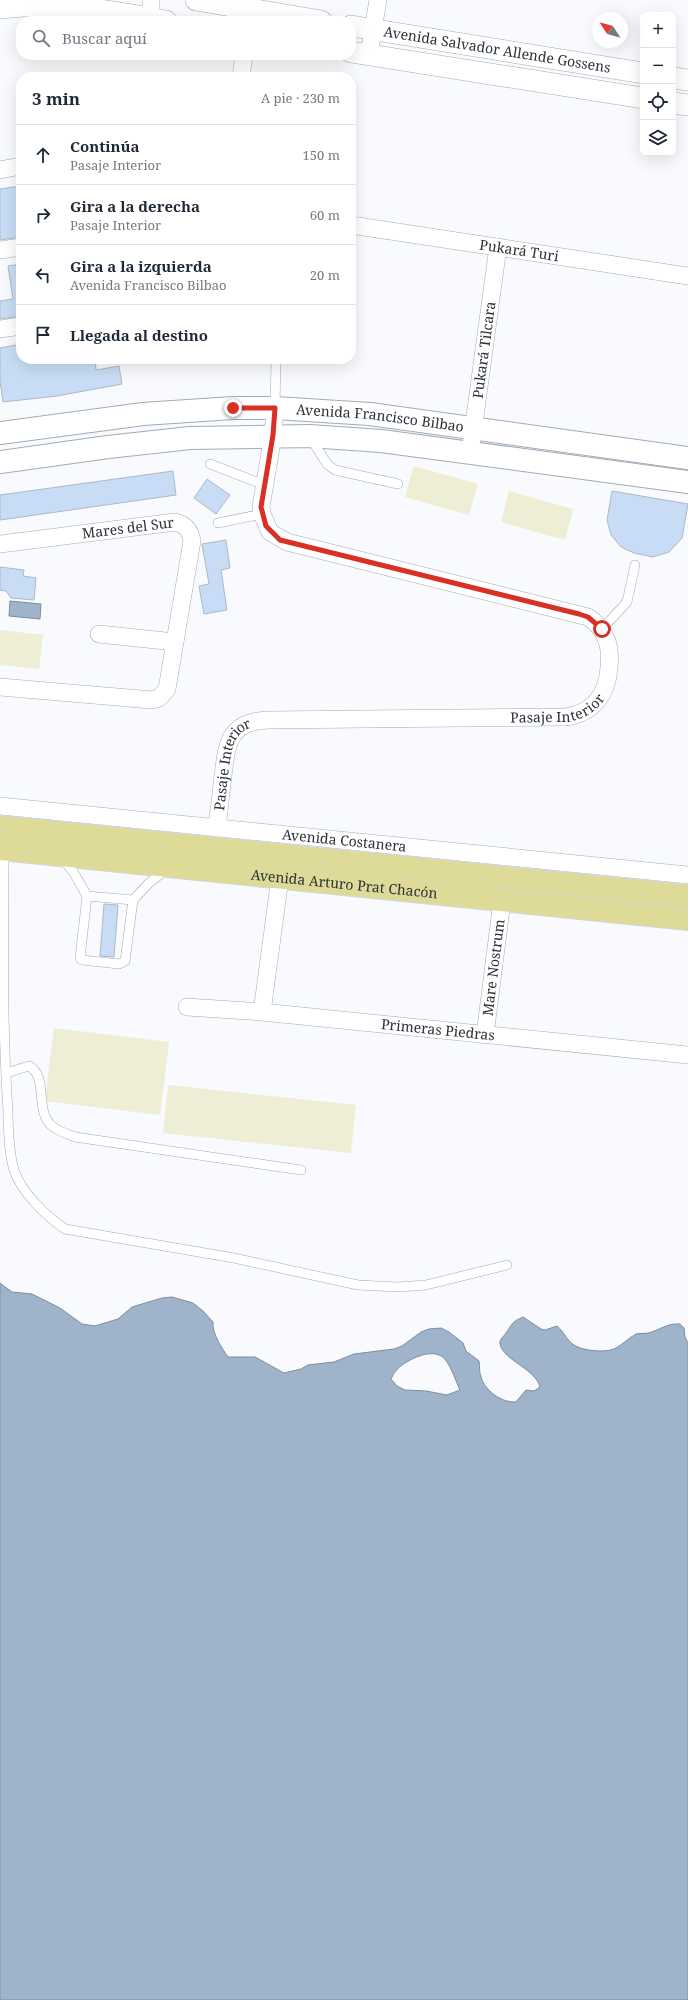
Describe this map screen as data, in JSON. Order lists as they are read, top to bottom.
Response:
{
  "streets": {
    "main road": ["Avenida Francisco Bilbao", "Avenida Arturo Prat Chacón"],
    "street": [
      "Avenida Salvador Allende Gossens",
      "Pukará Turi",
      "Pukará Tilcara",
      "Mares del Sur",
      "Pasaje Interior",
      "Avenida Costanera",
      "Mare Nostrum",
      "Primeras Piedras"
    ]
  },
  "crossings": [
    ["Pukará Turi", "Pukará Tilcara"],
    ["Pukará Tilcara", "Avenida Francisco Bilbao"],
    ["Pasaje Interior", "Avenida Costanera"],
    ["Avenida Arturo Prat Chacón", "Mare Nostrum"],
    ["Mare Nostrum", "Primeras Piedras"]
  ],
  "north": "top left",
  "page": {
    "map_buttons": ["+", "−"],
    "search": "Buscar aquí",
    "heading": ["3 min", "A pie · 230 m"],
    "list": [
      ["Continúa", "Pasaje Interior", "150 m"],
      ["Gira a la derecha", "Pasaje Interior", "60 m"],
      ["Gira a la izquierda", "Avenida Francisco Bilbao", "20 m"],
      "Llegada al destino"
    ]
  }
}
